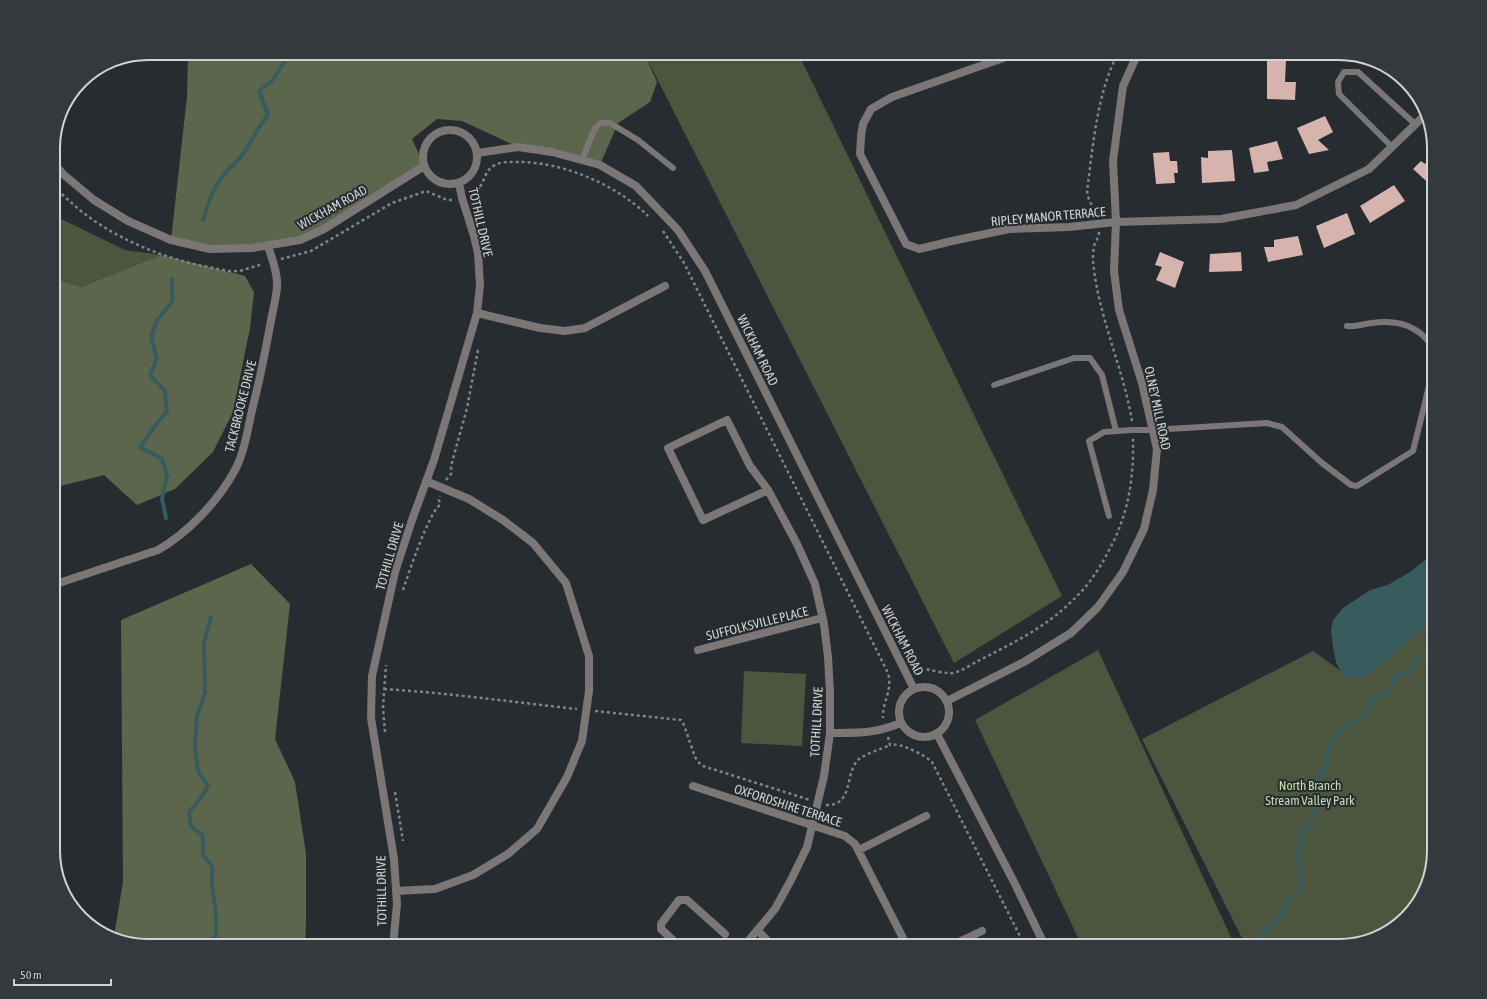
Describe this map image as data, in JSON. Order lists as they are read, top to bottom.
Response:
{
  "streets": {
    "street": [
      "WICKHAM ROAD",
      "RIPLEY MANOR TERRACE",
      "TOTHILL DRIVE",
      "TACKBROOKE DRIVE",
      "OLNEY MILL ROAD",
      "SUFFOLKSVILLE PLACE",
      "OXFORDSHIRE TERRACE"
    ]
  },
  "crossings": [
    ["WICKHAM ROAD", "TOTHILL DRIVE"],
    ["WICKHAM ROAD", "TACKBROOKE DRIVE"],
    ["WICKHAM ROAD", "OLNEY MILL ROAD"],
    ["RIPLEY MANOR TERRACE", "OLNEY MILL ROAD"],
    ["TOTHILL DRIVE", "SUFFOLKSVILLE PLACE"],
    ["TOTHILL DRIVE", "OXFORDSHIRE TERRACE"]
  ],
  "parks": ["North Branch Stream Valley Park"],
  "scale_bar": "50 m"
}
